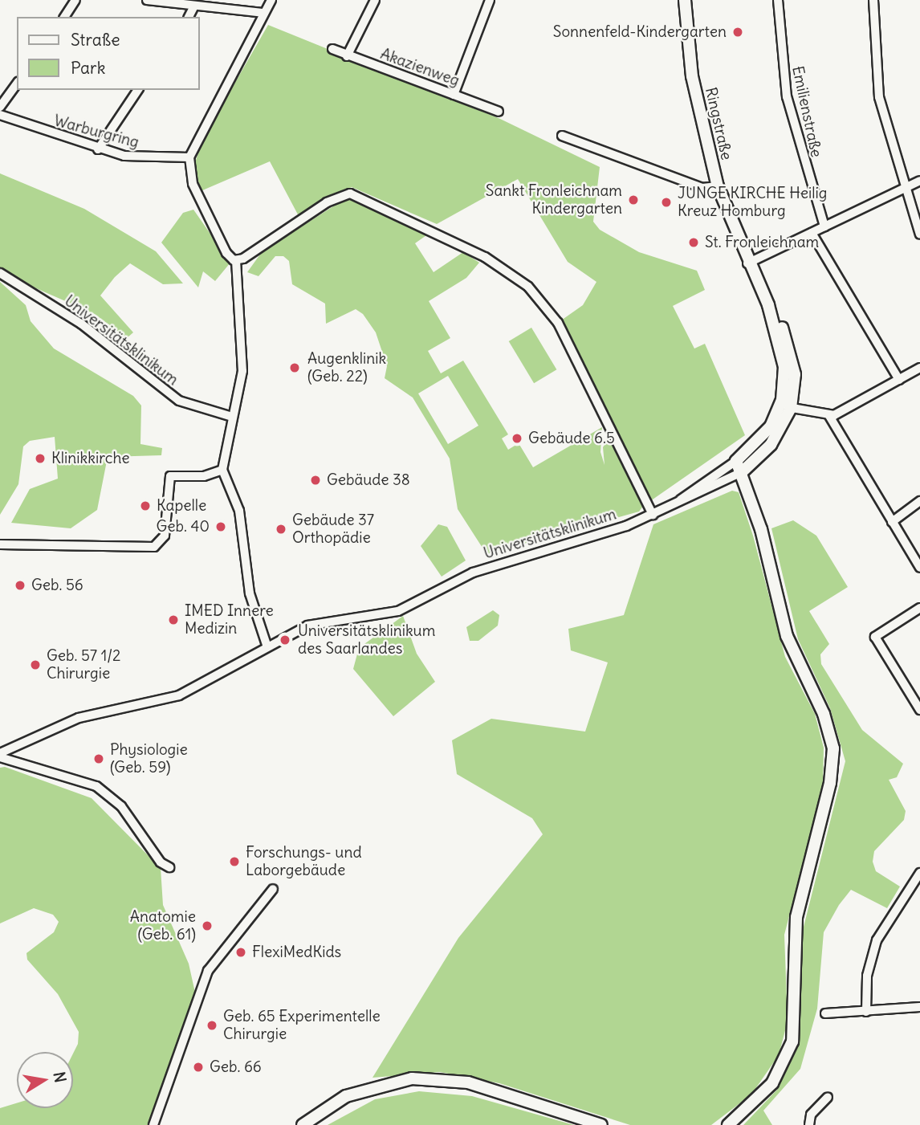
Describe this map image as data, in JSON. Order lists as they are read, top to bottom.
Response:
{
  "streets": {
    "street": [
      "Akazienweg",
      "Emilienstraße",
      "Ringstraße",
      "Warburgring",
      "Universitätsklinikum"
    ]
  },
  "places": [
    "Sonnenfeld-Kindergarten",
    "Sankt Fronleichnam Kindergarten",
    "JUNGE KIRCHE Heilig Kreuz Homburg",
    "St. Fronleichnam",
    "Augenklinik (Geb. 22)",
    "Gebäude 6.5",
    "Klinikkirche",
    "Gebäude 38",
    "Kapelle",
    "Geb. 40",
    "Gebäude 37 Orthopädie",
    "Geb. 56",
    "IMED Innere Medizin",
    "Universitätsklinikum des Saarlandes",
    "Geb. 57 1/2 Chirurgie",
    "Physiologie (Geb. 59)",
    "Forschungs- und Laborgebäude",
    "Anatomie (Geb. 61)",
    "FlexiMedKids",
    "Geb. 65 Experimentelle Chirurgie",
    "Geb. 66"
  ],
  "legend": ["Straße", "Park"],
  "north": "right"
}
